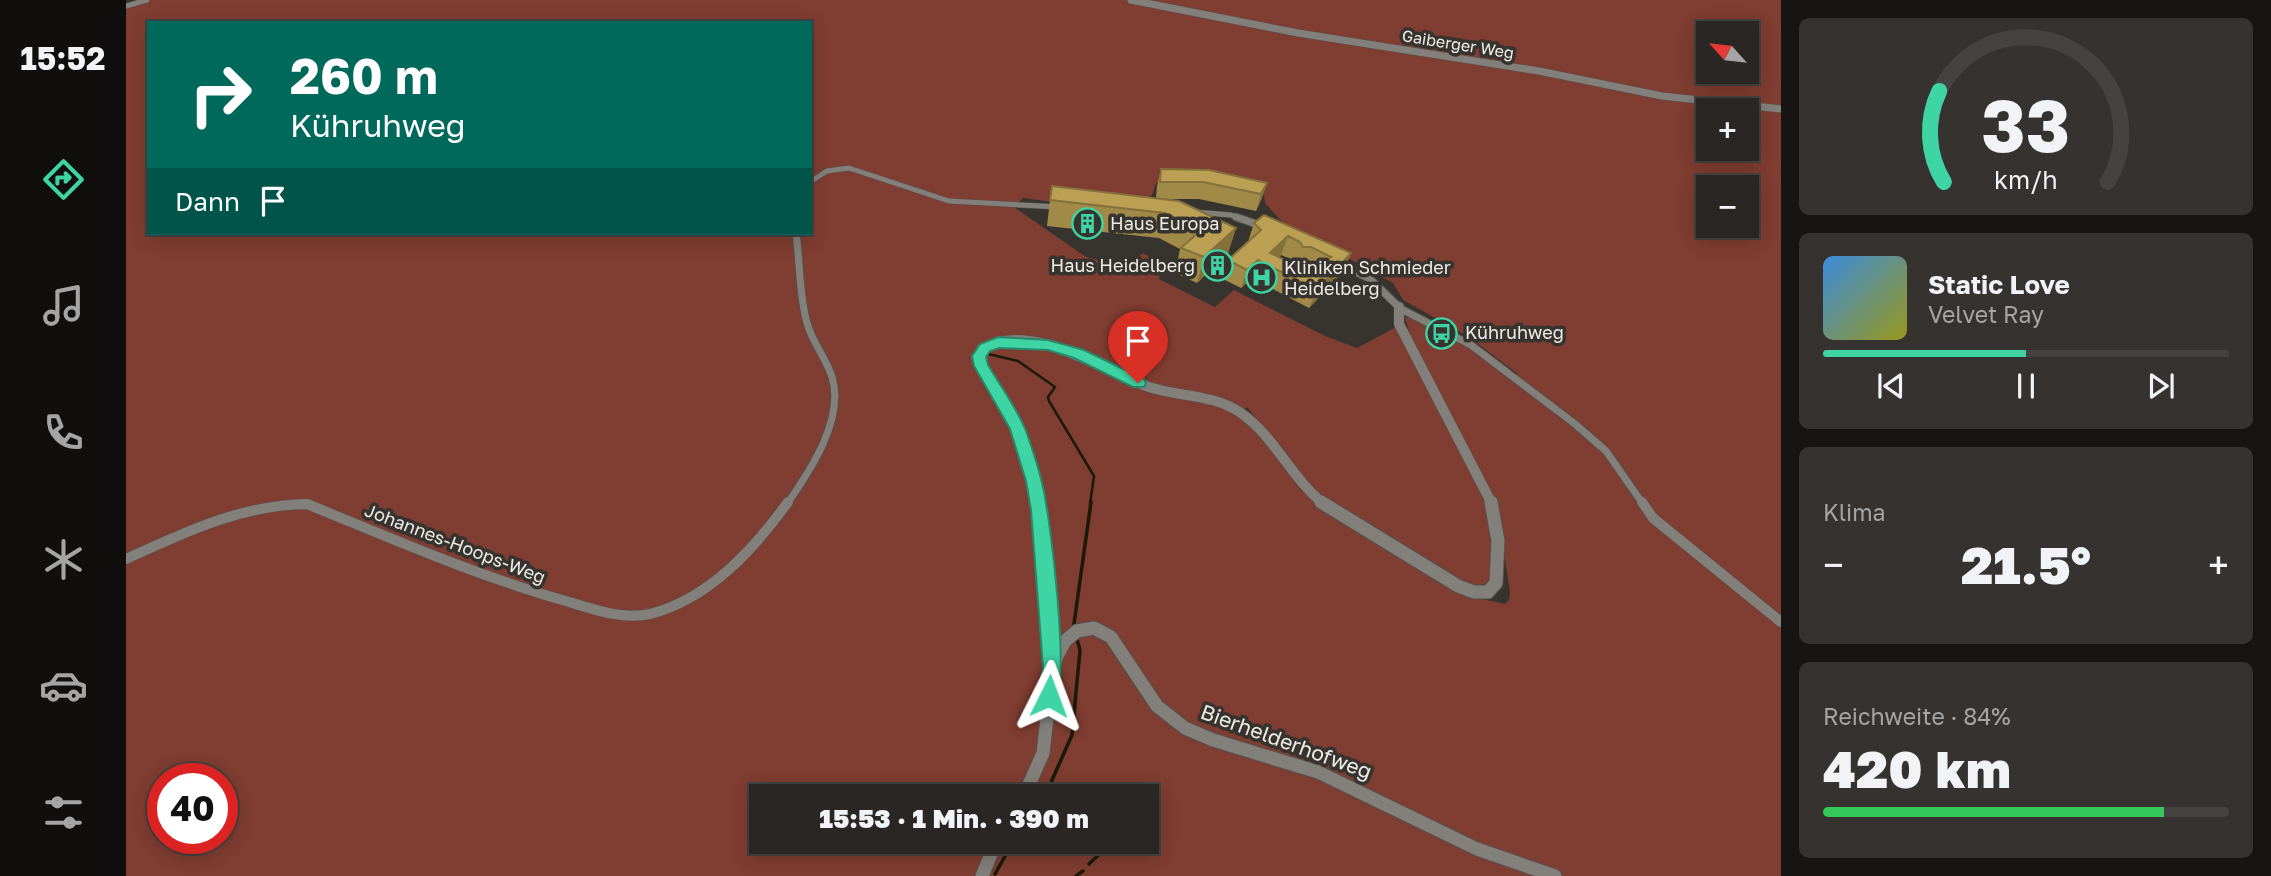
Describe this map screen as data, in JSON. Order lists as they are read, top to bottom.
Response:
{
  "streets": {
    "street": ["Gaiberger Weg", "Johannes-Hoops-Weg", "Bierhelderhofweg"]
  },
  "places": {
    "building": ["Haus Europa", "Haus Heidelberg"],
    "hospital": ["Kliniken Schmieder Heidelberg"],
    "bus stop": ["Kühruhweg"]
  },
  "north": "top left",
  "page": {
    "tabs": "15:52",
    "map_buttons": ["+", "−"],
    "turn": ["260 m", "Kühruhweg"],
    "then": "Dann",
    "song": ["Static Love", "Velvet Ray"],
    "tile": [
      "Klima",
      ["Reichweite · 84%", "420 km"]
    ],
    "heat": ["−", "21.5°", "+"],
    "limit": "40",
    "trip": "15:53 · 1 Min. · 390 m",
    "gauge": ["33", "km/h"]
  }
}
